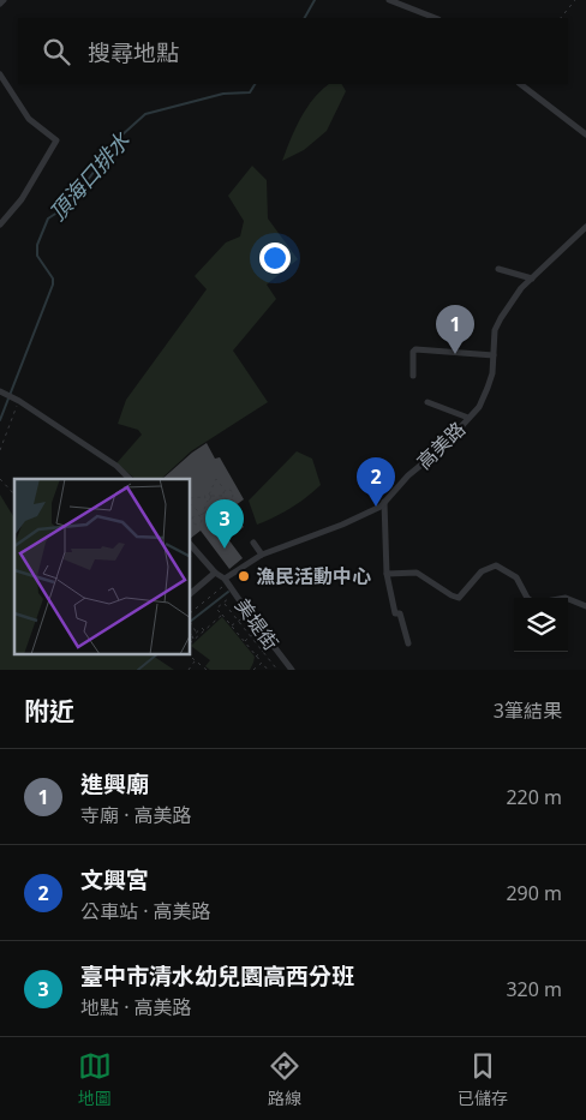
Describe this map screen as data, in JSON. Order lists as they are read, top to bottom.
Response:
{
  "streets": {
    "street": ["高美路", "美堤街"]
  },
  "crossings": [
    ["高美路", "美堤街"]
  ],
  "water": ["頂海口排水"],
  "places": ["漁民活動中心"],
  "page": {
    "search": "搜尋地點",
    "pins": ["1", "2", "3"],
    "heading": ["附近", "3筆結果"],
    "list": [
      {
        "mark": "1",
        "name": "進興廟",
        "note": "寺廟 · 高美路",
        "value": "220 m"
      },
      {
        "mark": "2",
        "name": "文興宮",
        "note": "公車站 · 高美路",
        "value": "290 m"
      },
      {
        "mark": "3",
        "name": "臺中市清水幼兒園高西分班",
        "note": "地點 · 高美路",
        "value": "320 m"
      }
    ],
    "nav": ["地圖", "路線", "已儲存"]
  }
}
